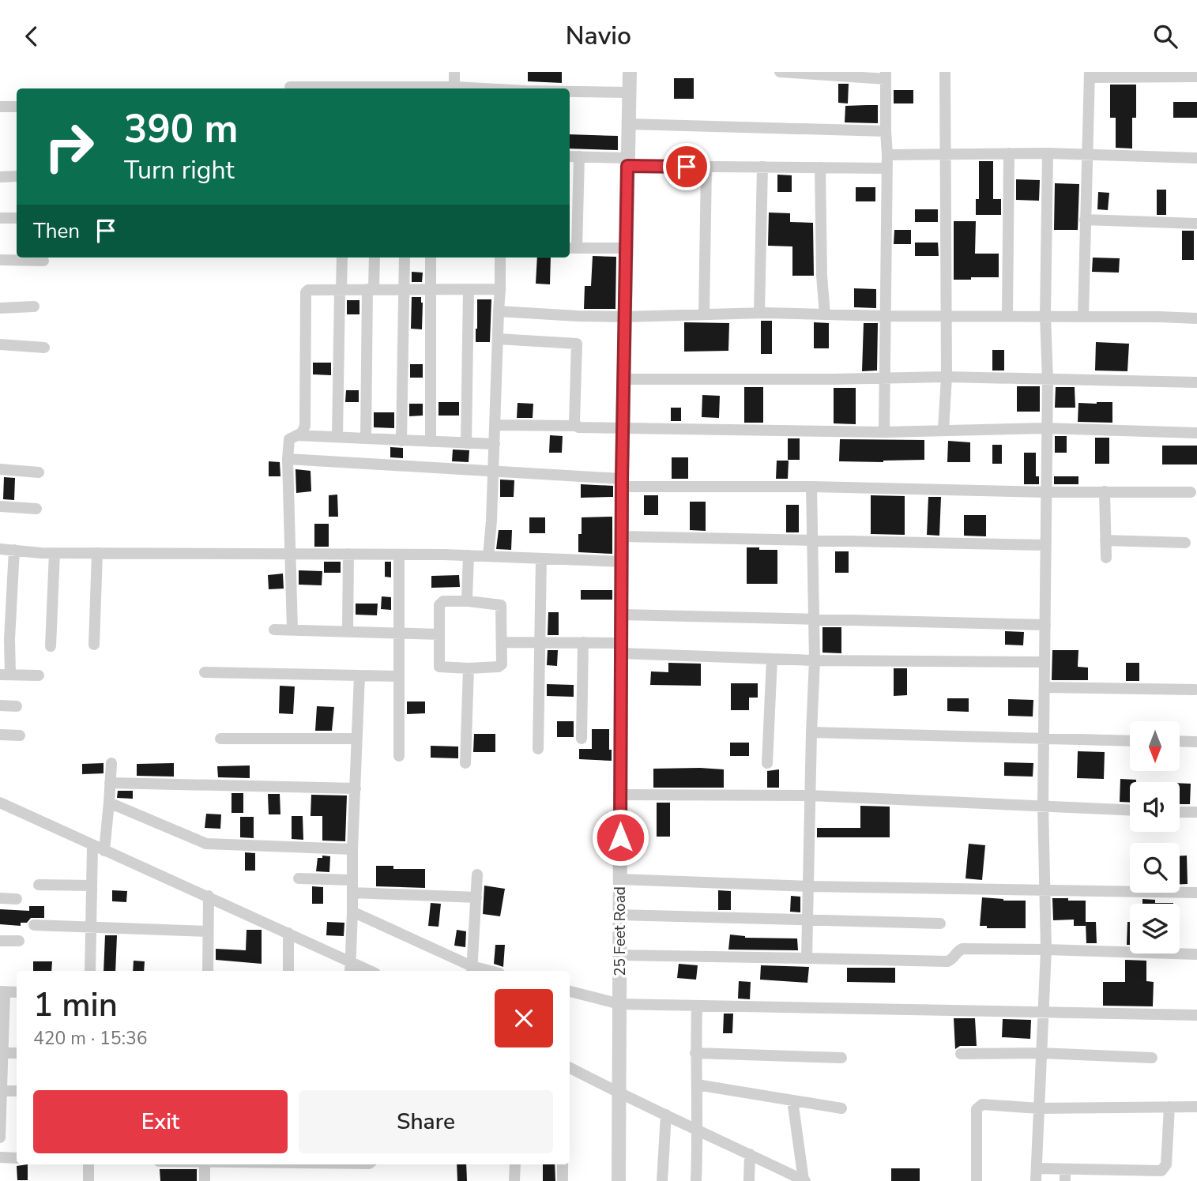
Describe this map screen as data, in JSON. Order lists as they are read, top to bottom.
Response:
{
  "streets": {
    "street": ["25 Feet Road"]
  },
  "north": "bottom",
  "page": {
    "header": "Navio",
    "turn": ["390 m", "Turn right"],
    "then": "Then",
    "heading": ["1 min", "420 m · 15:36"],
    "buttons": ["Exit", "Share"]
  }
}
